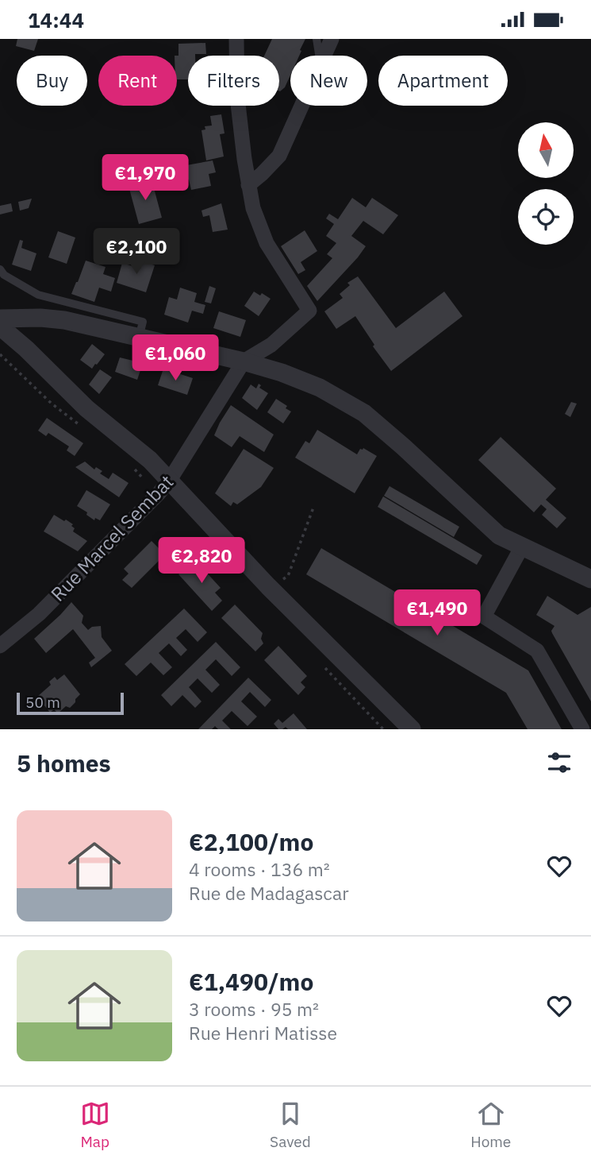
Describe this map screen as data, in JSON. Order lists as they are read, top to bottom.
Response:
{
  "streets": {
    "street": ["Rue Marcel Sembat"]
  },
  "scale_bar": "50 m",
  "north": "top",
  "page": {
    "status": "14:44",
    "chip": [
      "Buy",
      "Rent",
      "Filters",
      "New",
      "Apartment"
    ],
    "price": [
      "€1,970",
      "€2,100",
      "€1,060",
      "€2,820",
      "€1,490"
    ],
    "scale": "50 m",
    "heading": "5 homes",
    "list": [
      {
        "name": "€2,100/mo",
        "note": "4 rooms · 136 m² · Rue de Madagascar"
      },
      {
        "name": "€1,490/mo",
        "note": "3 rooms · 95 m² · Rue Henri Matisse"
      }
    ],
    "tabs": ["Map", "Saved", "Home"]
  }
}
